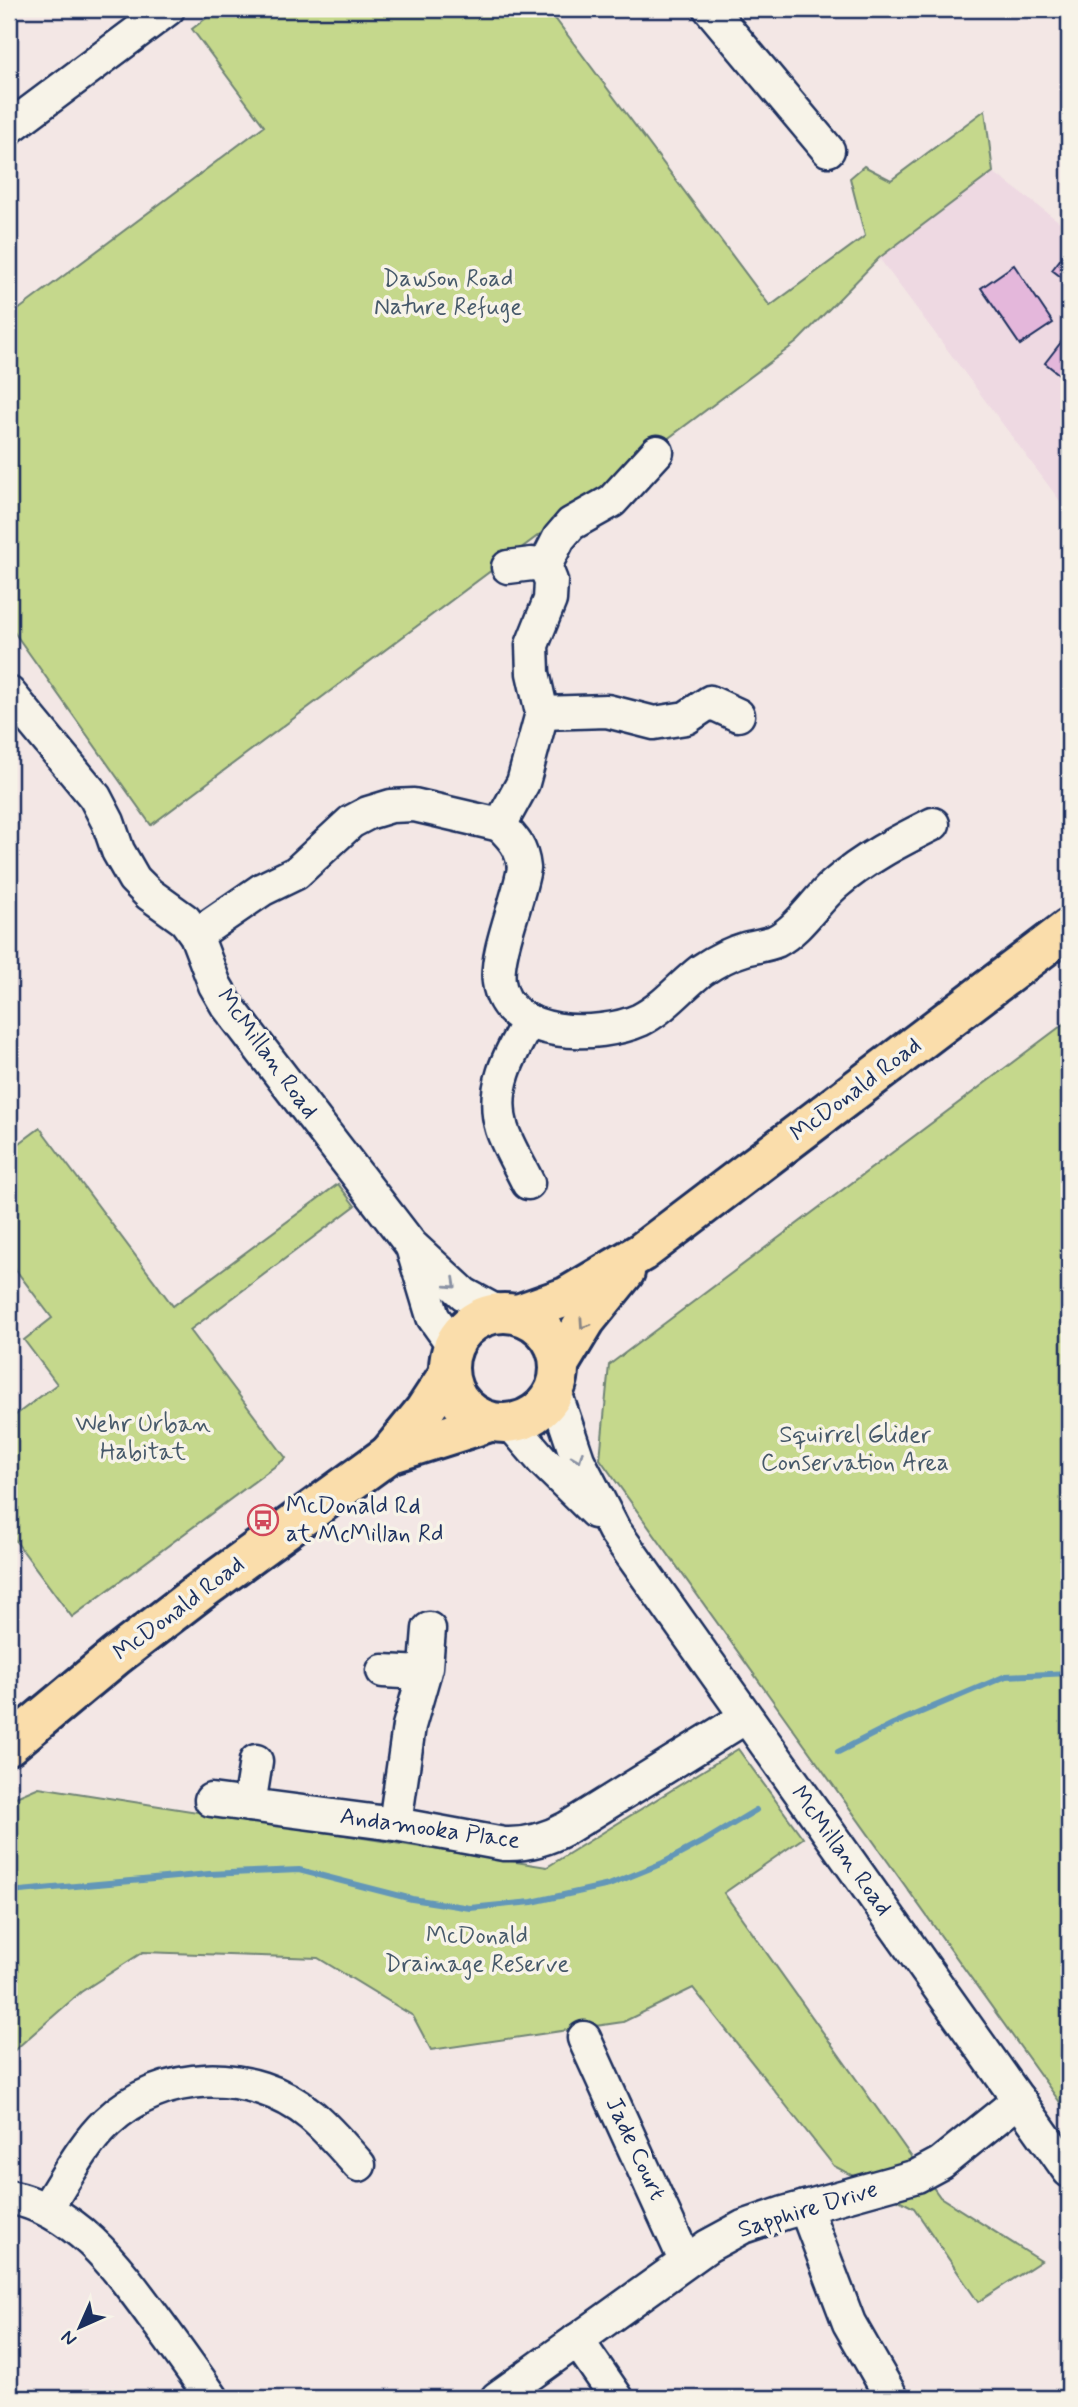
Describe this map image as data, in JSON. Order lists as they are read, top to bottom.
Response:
{
  "streets": {
    "main road": ["McDonald Road"],
    "street": [
      "McMillan Road",
      "Andamooka Place",
      "Jade Court",
      "Sapphire Drive"
    ]
  },
  "crossings": [
    ["McMillan Road", "McDonald Road"],
    ["McMillan Road", "Andamooka Place"],
    ["McMillan Road", "Sapphire Drive"],
    ["Jade Court", "Sapphire Drive"]
  ],
  "parks": [
    "Dawson Road Nature Refuge",
    "Wehr Urban Habitat",
    "Squirrel Glider Conservation Area",
    "McDonald Drainage Reserve"
  ],
  "places": {
    "bus stop": ["McDonald Rd at McMillan Rd"]
  },
  "north": "bottom left"
}
